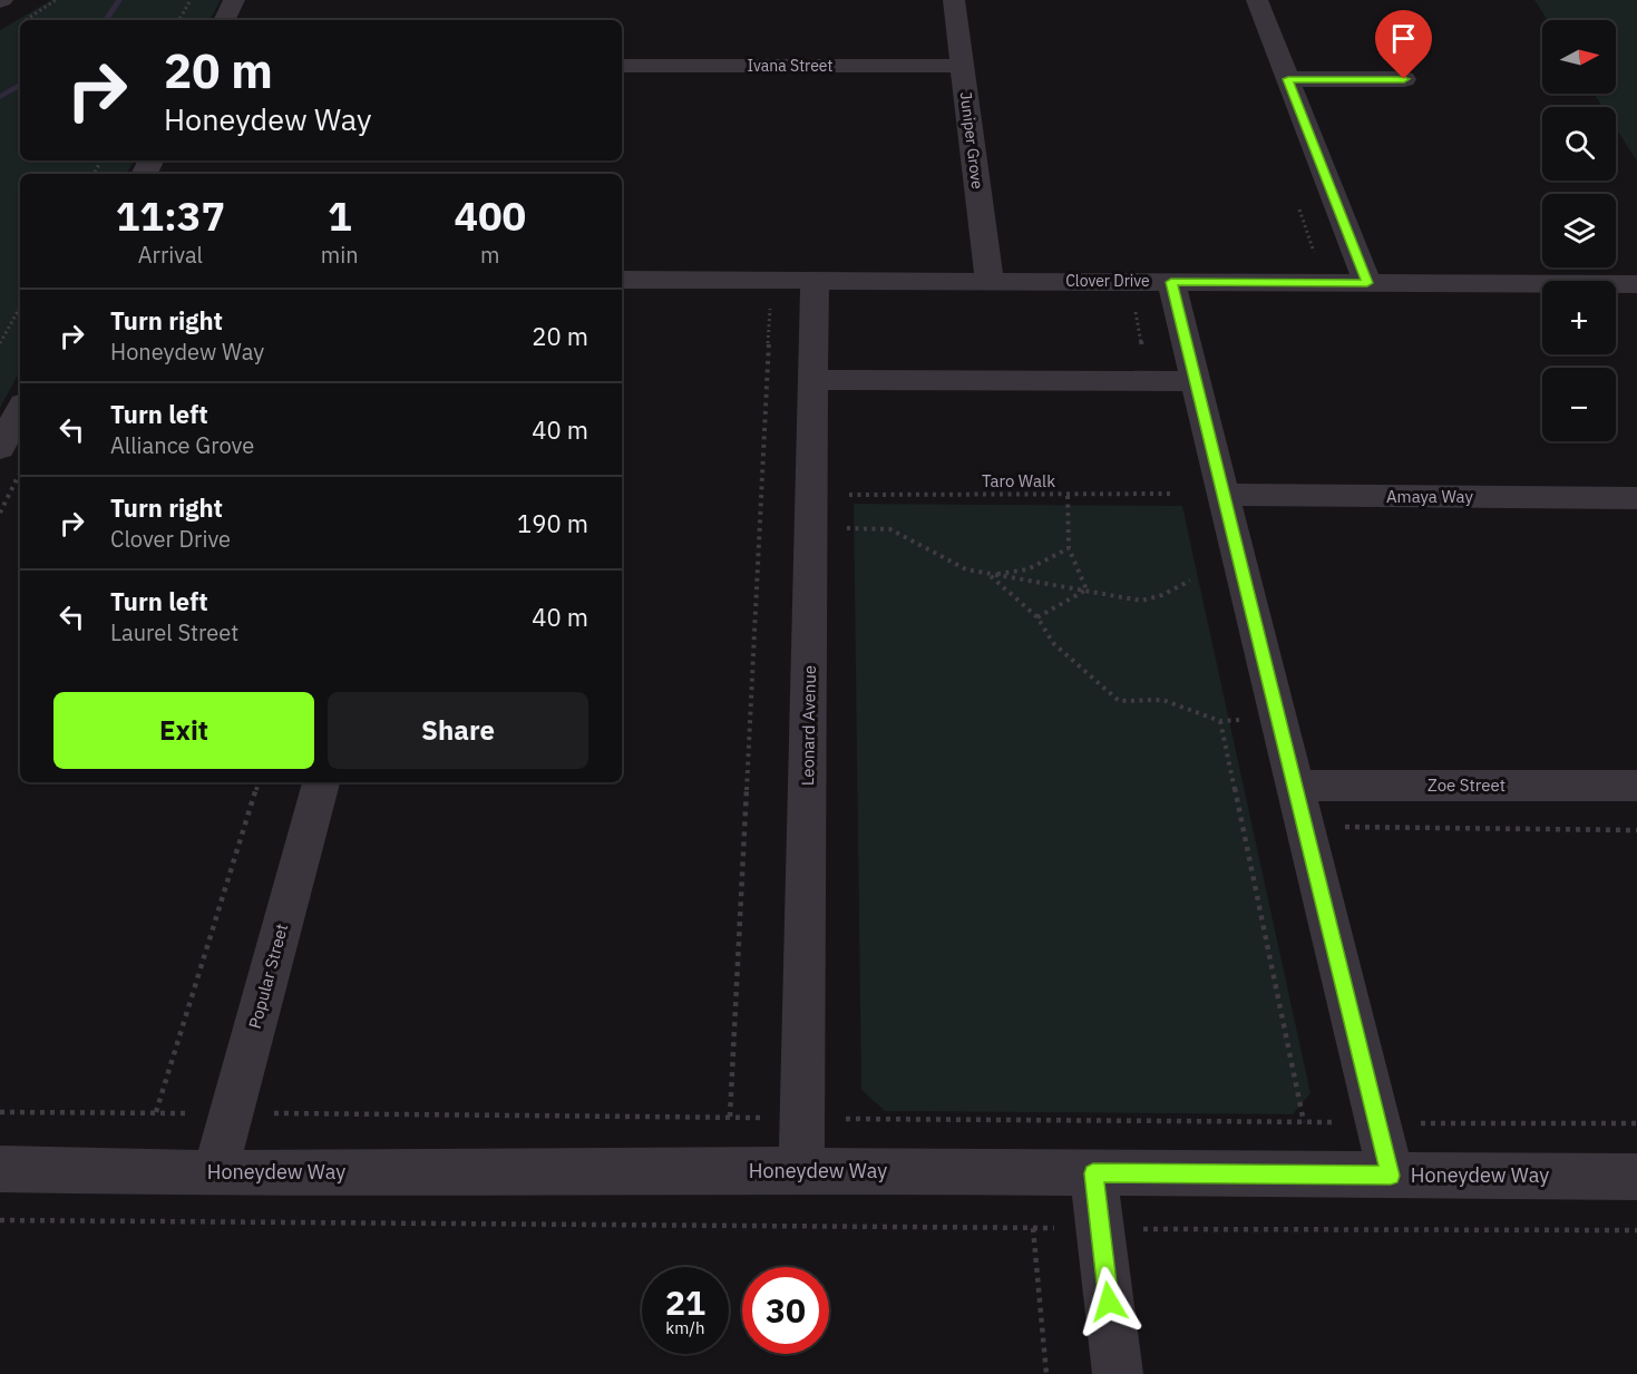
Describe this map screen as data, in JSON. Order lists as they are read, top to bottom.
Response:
{
  "streets": {
    "street": [
      "Ivana Street",
      "Juniper Grove",
      "Clover Drive",
      "Amaya Way",
      "Leonard Avenue",
      "Zoe Street",
      "Popular Street",
      "Honeydew Way"
    ],
    "path": ["Taro Walk"]
  },
  "crossings": [
    ["Ivana Street", "Juniper Grove"],
    ["Juniper Grove", "Clover Drive"],
    ["Clover Drive", "Leonard Avenue"],
    ["Leonard Avenue", "Honeydew Way"],
    ["Popular Street", "Honeydew Way"]
  ],
  "north": "right",
  "page": {
    "map_buttons": ["+", "−"],
    "turn": ["20 m", "Honeydew Way"],
    "eta": [
      "11:37",
      "Arrival",
      "1",
      "min",
      "400",
      "m"
    ],
    "list": [
      {
        "name": "Turn right",
        "note": "Honeydew Way",
        "value": "20 m"
      },
      {
        "name": "Turn left",
        "note": "Alliance Grove",
        "value": "40 m"
      },
      {
        "name": "Turn right",
        "note": "Clover Drive",
        "value": "190 m"
      },
      {
        "name": "Turn left",
        "note": "Laurel Street",
        "value": "40 m"
      }
    ],
    "buttons": ["Exit", "Share"],
    "speed": "21 km/h",
    "limit": "30"
  }
}
